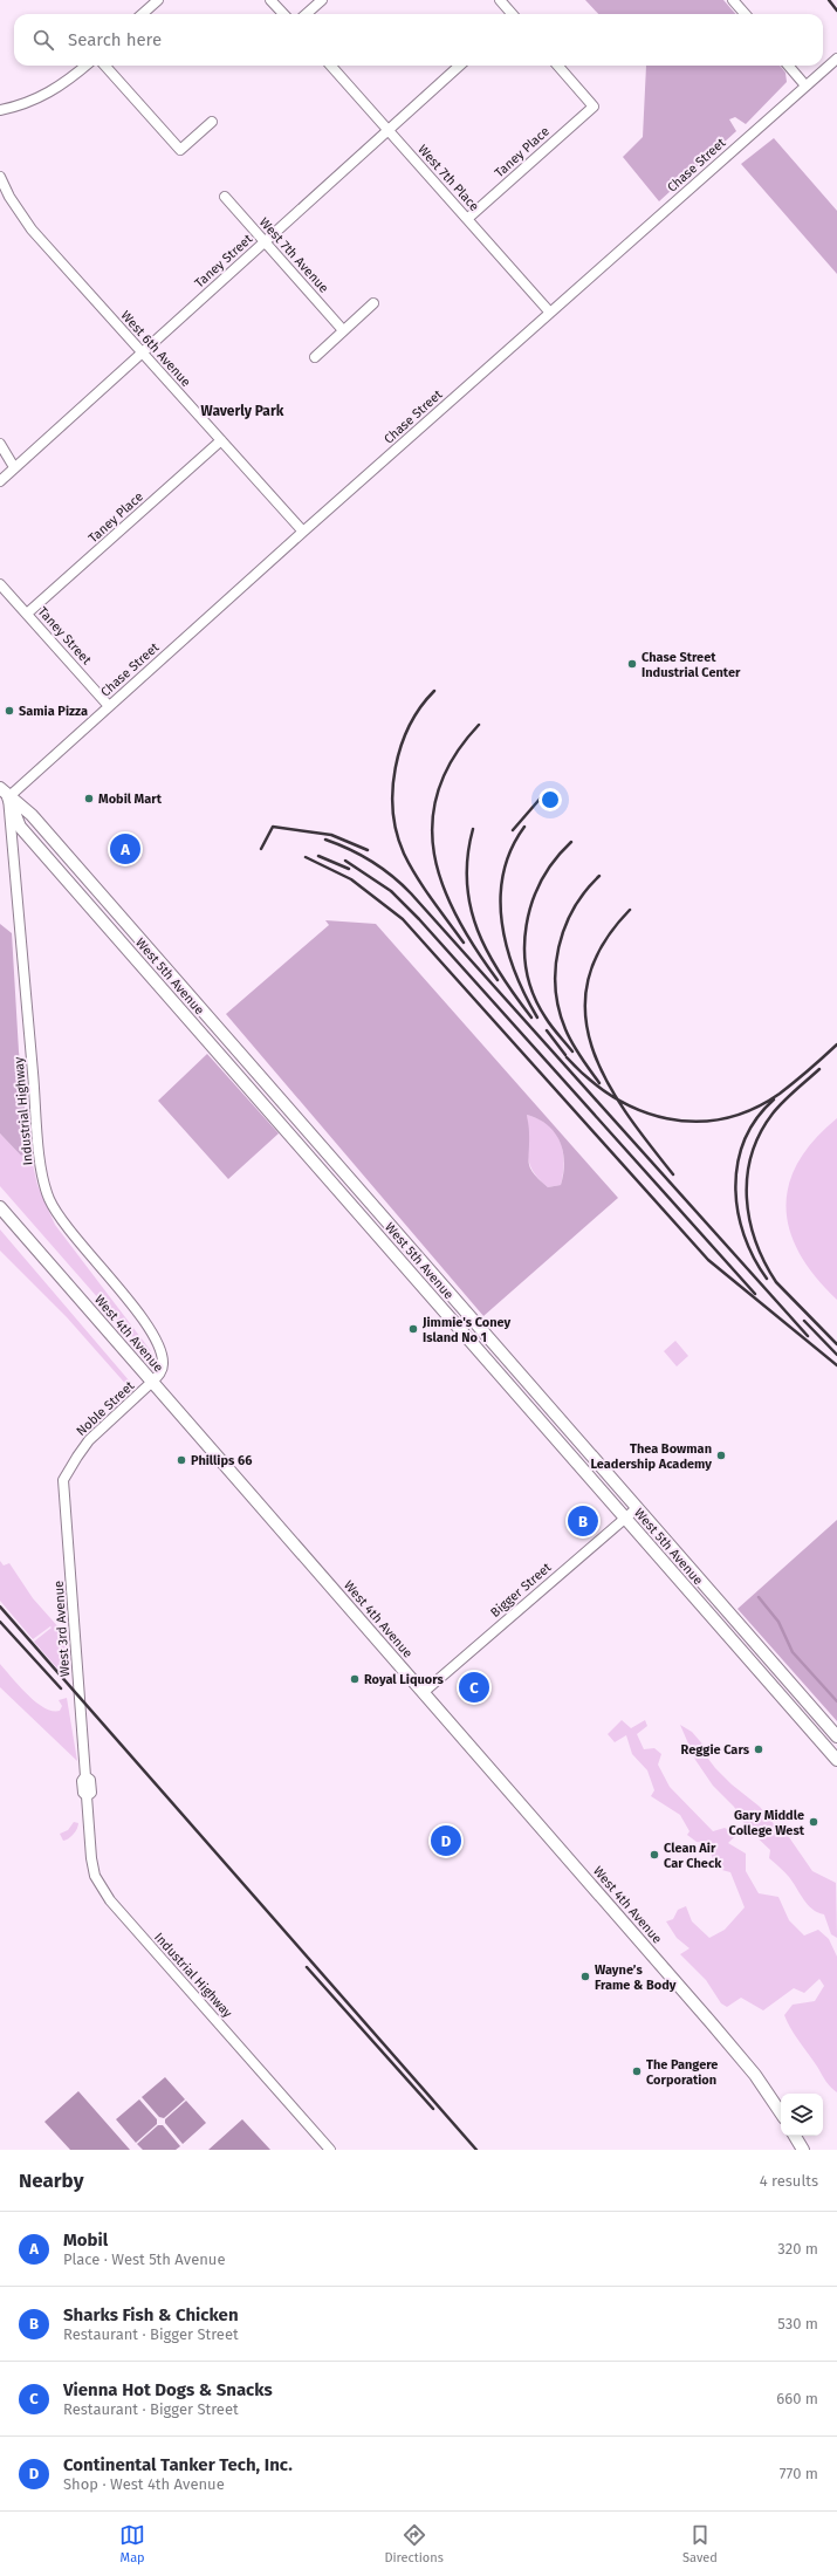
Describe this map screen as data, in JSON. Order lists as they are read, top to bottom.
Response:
{
  "streets": {
    "main road": ["West 5th Avenue", "West 4th Avenue"],
    "street": [
      "Taney Place",
      "Chase Street",
      "West 7th Place",
      "West 7th Avenue",
      "Taney Street",
      "West 6th Avenue",
      "Industrial Highway",
      "Noble Street",
      "Bigger Street",
      "West 3rd Avenue"
    ]
  },
  "crossings": [
    ["Taney Place", "West 7th Place"],
    ["Taney Place", "Taney Street"],
    ["Taney Place", "West 6th Avenue"],
    ["Chase Street", "West 7th Place"],
    ["Chase Street", "Taney Street"],
    ["Chase Street", "West 6th Avenue"],
    ["Chase Street", "West 5th Avenue"],
    ["Chase Street", "Industrial Highway"],
    ["West 7th Place", "Taney Street"],
    ["West 7th Avenue", "Taney Street"],
    ["Taney Street", "West 6th Avenue"],
    ["West 5th Avenue", "Industrial Highway"],
    ["West 5th Avenue", "Bigger Street"],
    ["Industrial Highway", "West 4th Avenue"],
    ["Industrial Highway", "Noble Street"],
    ["Industrial Highway", "West 3rd Avenue"],
    ["West 4th Avenue", "Noble Street"],
    ["West 4th Avenue", "Bigger Street"],
    ["Noble Street", "West 3rd Avenue"]
  ],
  "districts": ["Waverly Park"],
  "places": [
    "Chase Street Industrial Center",
    "Samia Pizza",
    "Mobil Mart",
    "Jimmie's Coney Island No 1",
    "Thea Bowman Leadership Academy",
    "Phillips 66",
    "Royal Liquors",
    "Reggie Cars",
    "Gary Middle College West",
    "Clean Air Car Check",
    "Wayne’s Frame & Body",
    "The Pangere Corporation"
  ],
  "page": {
    "search": "Search here",
    "pins": [
      "A",
      "B",
      "C",
      "D"
    ],
    "heading": ["Nearby", "4 results"],
    "list": [
      {
        "mark": "A",
        "name": "Mobil",
        "note": "Place · West 5th Avenue",
        "value": "320 m"
      },
      {
        "mark": "B",
        "name": "Sharks Fish & Chicken",
        "note": "Restaurant · Bigger Street",
        "value": "530 m"
      },
      {
        "mark": "C",
        "name": "Vienna Hot Dogs & Snacks",
        "note": "Restaurant · Bigger Street",
        "value": "660 m"
      },
      {
        "mark": "D",
        "name": "Continental Tanker Tech, Inc.",
        "note": "Shop · West 4th Avenue",
        "value": "770 m"
      }
    ],
    "nav": ["Map", "Directions", "Saved"]
  }
}
